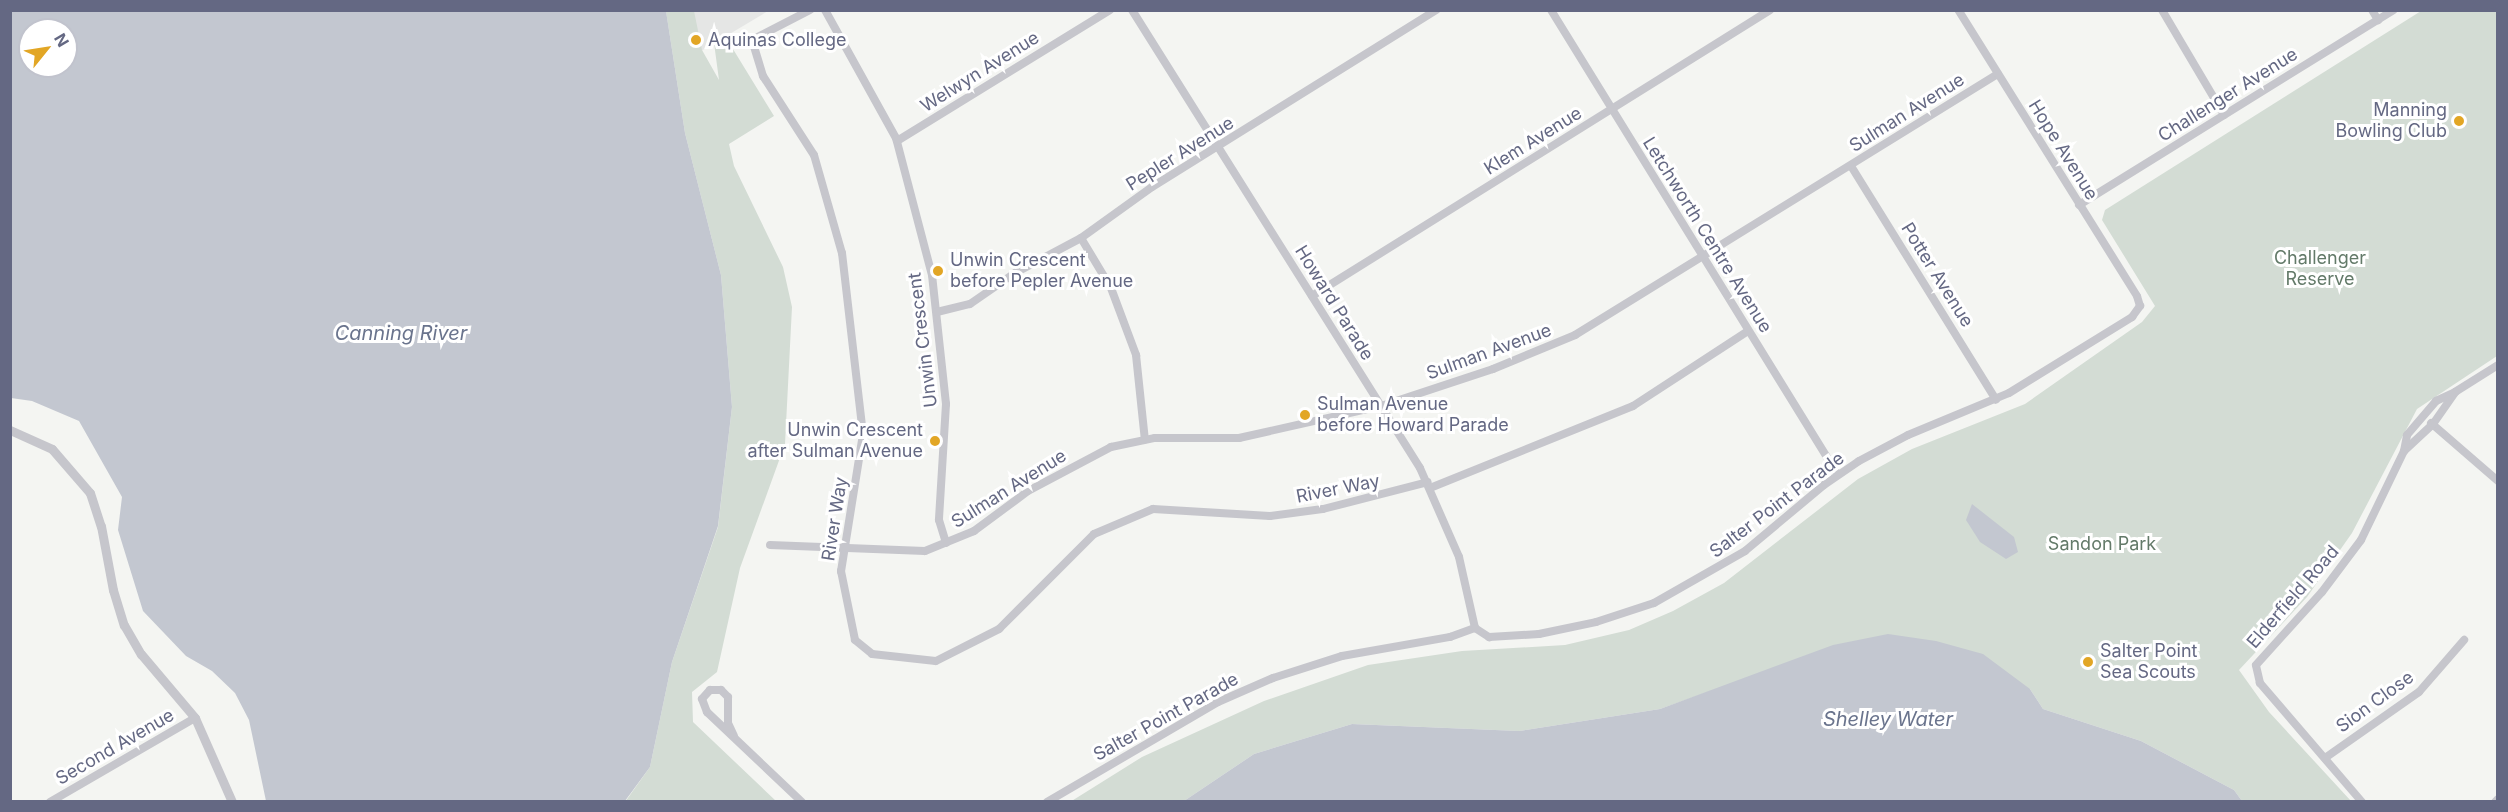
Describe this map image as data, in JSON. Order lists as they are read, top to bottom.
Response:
{
  "streets": {
    "street": [
      "Welwyn Avenue",
      "Challenger Avenue",
      "Sulman Avenue",
      "Klem Avenue",
      "Hope Avenue",
      "Pepler Avenue",
      "Letchworth Centre Avenue",
      "Potter Avenue",
      "Howard Parade",
      "Unwin Crescent",
      "River Way",
      "Salter Point Parade",
      "Elderfield Road",
      "Sion Close",
      "Second Avenue"
    ]
  },
  "crossings": [
    ["Welwyn Avenue", "Unwin Crescent"],
    ["Challenger Avenue", "Hope Avenue"],
    ["Sulman Avenue", "Hope Avenue"],
    ["Sulman Avenue", "Letchworth Centre Avenue"],
    ["Sulman Avenue", "Potter Avenue"],
    ["Sulman Avenue", "Howard Parade"],
    ["Sulman Avenue", "Unwin Crescent"],
    ["Sulman Avenue", "River Way"],
    ["Klem Avenue", "Letchworth Centre Avenue"],
    ["Klem Avenue", "Howard Parade"],
    ["Hope Avenue", "Salter Point Parade"],
    ["Pepler Avenue", "Howard Parade"],
    ["Pepler Avenue", "Unwin Crescent"],
    ["Letchworth Centre Avenue", "River Way"],
    ["Letchworth Centre Avenue", "Salter Point Parade"],
    ["Potter Avenue", "Salter Point Parade"],
    ["Howard Parade", "River Way"],
    ["Howard Parade", "Salter Point Parade"],
    ["Elderfield Road", "Sion Close"]
  ],
  "water": ["Canning River", "Shelley Water"],
  "parks": ["Challenger Reserve", "Sandon Park"],
  "places": [
    "Aquinas College",
    "Manning Bowling Club",
    "Unwin Crescent before Pepler Avenue",
    "Sulman Avenue before Howard Parade",
    "Unwin Crescent after Sulman Avenue",
    "Salter Point Sea Scouts"
  ],
  "north": "top right"
}
